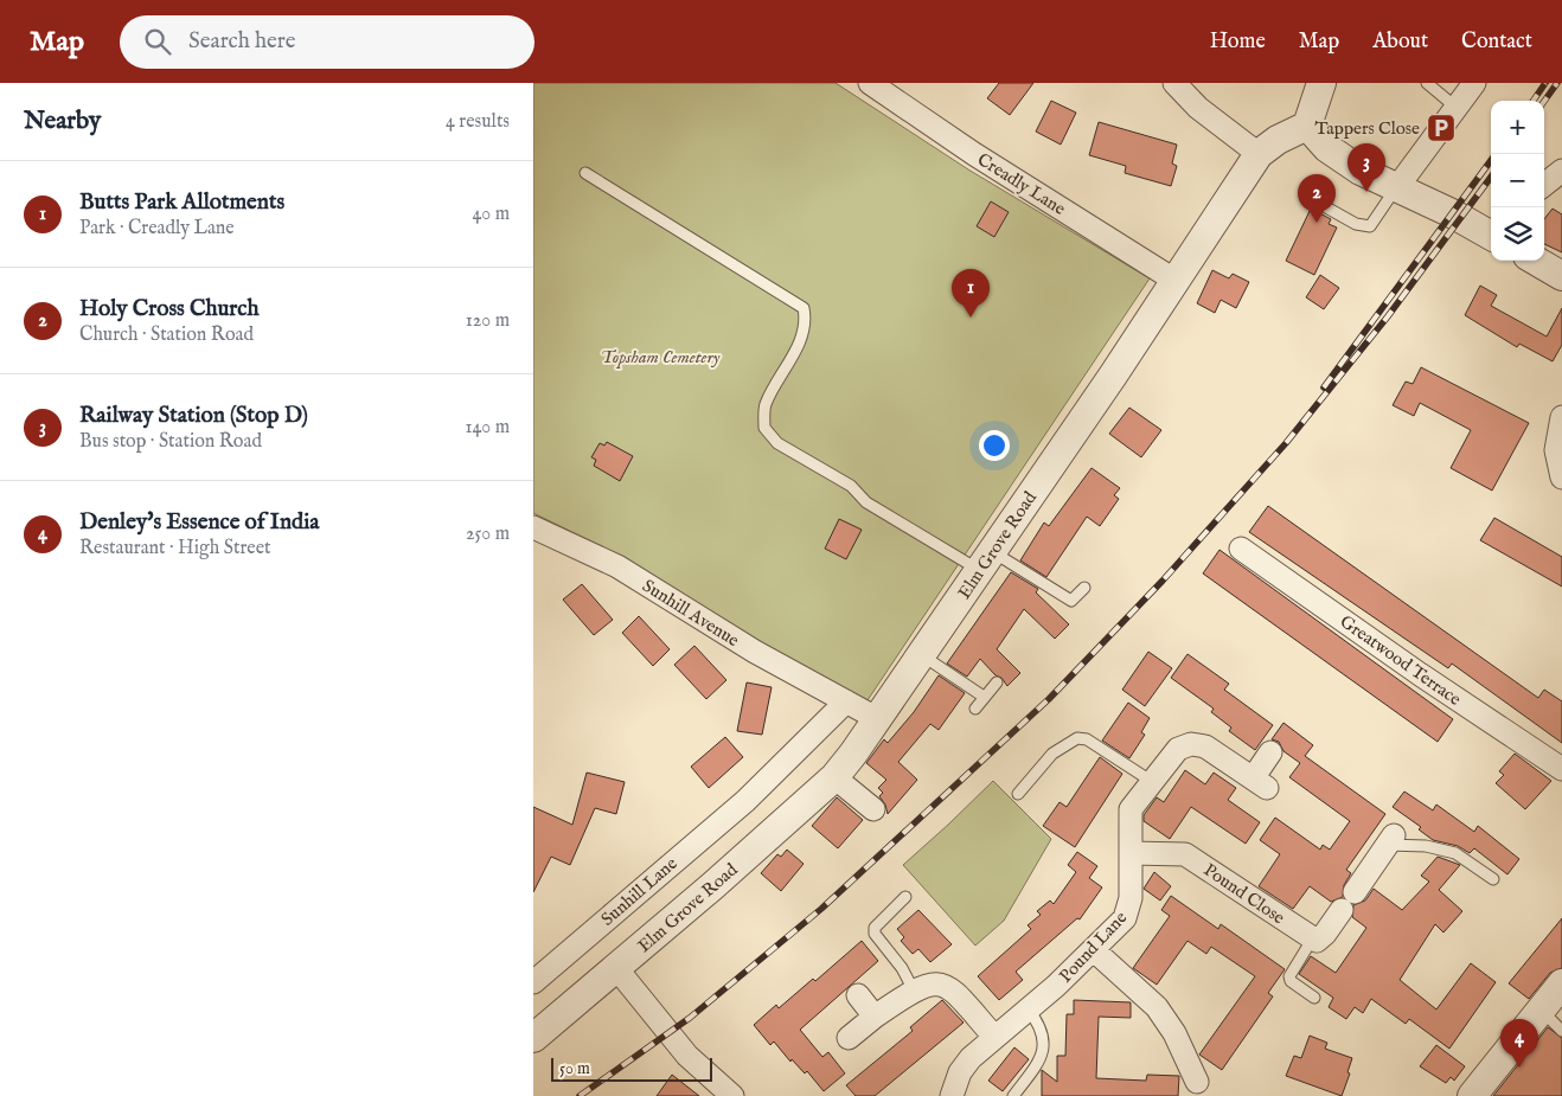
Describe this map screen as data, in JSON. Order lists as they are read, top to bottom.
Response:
{
  "streets": {
    "street": [
      "Creadly Lane",
      "Elm Grove Road",
      "Sunhill Avenue",
      "Greatwood Terrace",
      "Sunhill Lane",
      "Pound Close",
      "Pound Lane"
    ]
  },
  "crossings": [
    ["Creadly Lane", "Elm Grove Road"],
    ["Elm Grove Road", "Sunhill Avenue"],
    ["Sunhill Avenue", "Sunhill Lane"],
    ["Pound Close", "Pound Lane"]
  ],
  "parks": ["Topsham Cemetery"],
  "places": {
    "parking": ["Tappers Close"]
  },
  "scale_bar": "50 m",
  "page": {
    "header": "Map",
    "search": "Search here",
    "nav": [
      "Home",
      "Map",
      "About",
      "Contact"
    ],
    "heading": ["Nearby", "4 results"],
    "map_buttons": ["+", "−"],
    "pins": [
      "3",
      "2",
      "1",
      "4"
    ],
    "list": [
      {
        "mark": "1",
        "name": "Butts Park Allotments",
        "note": "Park · Creadly Lane",
        "value": "40 m"
      },
      {
        "mark": "2",
        "name": "Holy Cross Church",
        "note": "Church · Station Road",
        "value": "120 m"
      },
      {
        "mark": "3",
        "name": "Railway Station (Stop D)",
        "note": "Bus stop · Station Road",
        "value": "140 m"
      },
      {
        "mark": "4",
        "name": "Denley's Essence of India",
        "note": "Restaurant · High Street",
        "value": "250 m"
      }
    ],
    "scale": "50 m"
  }
}
